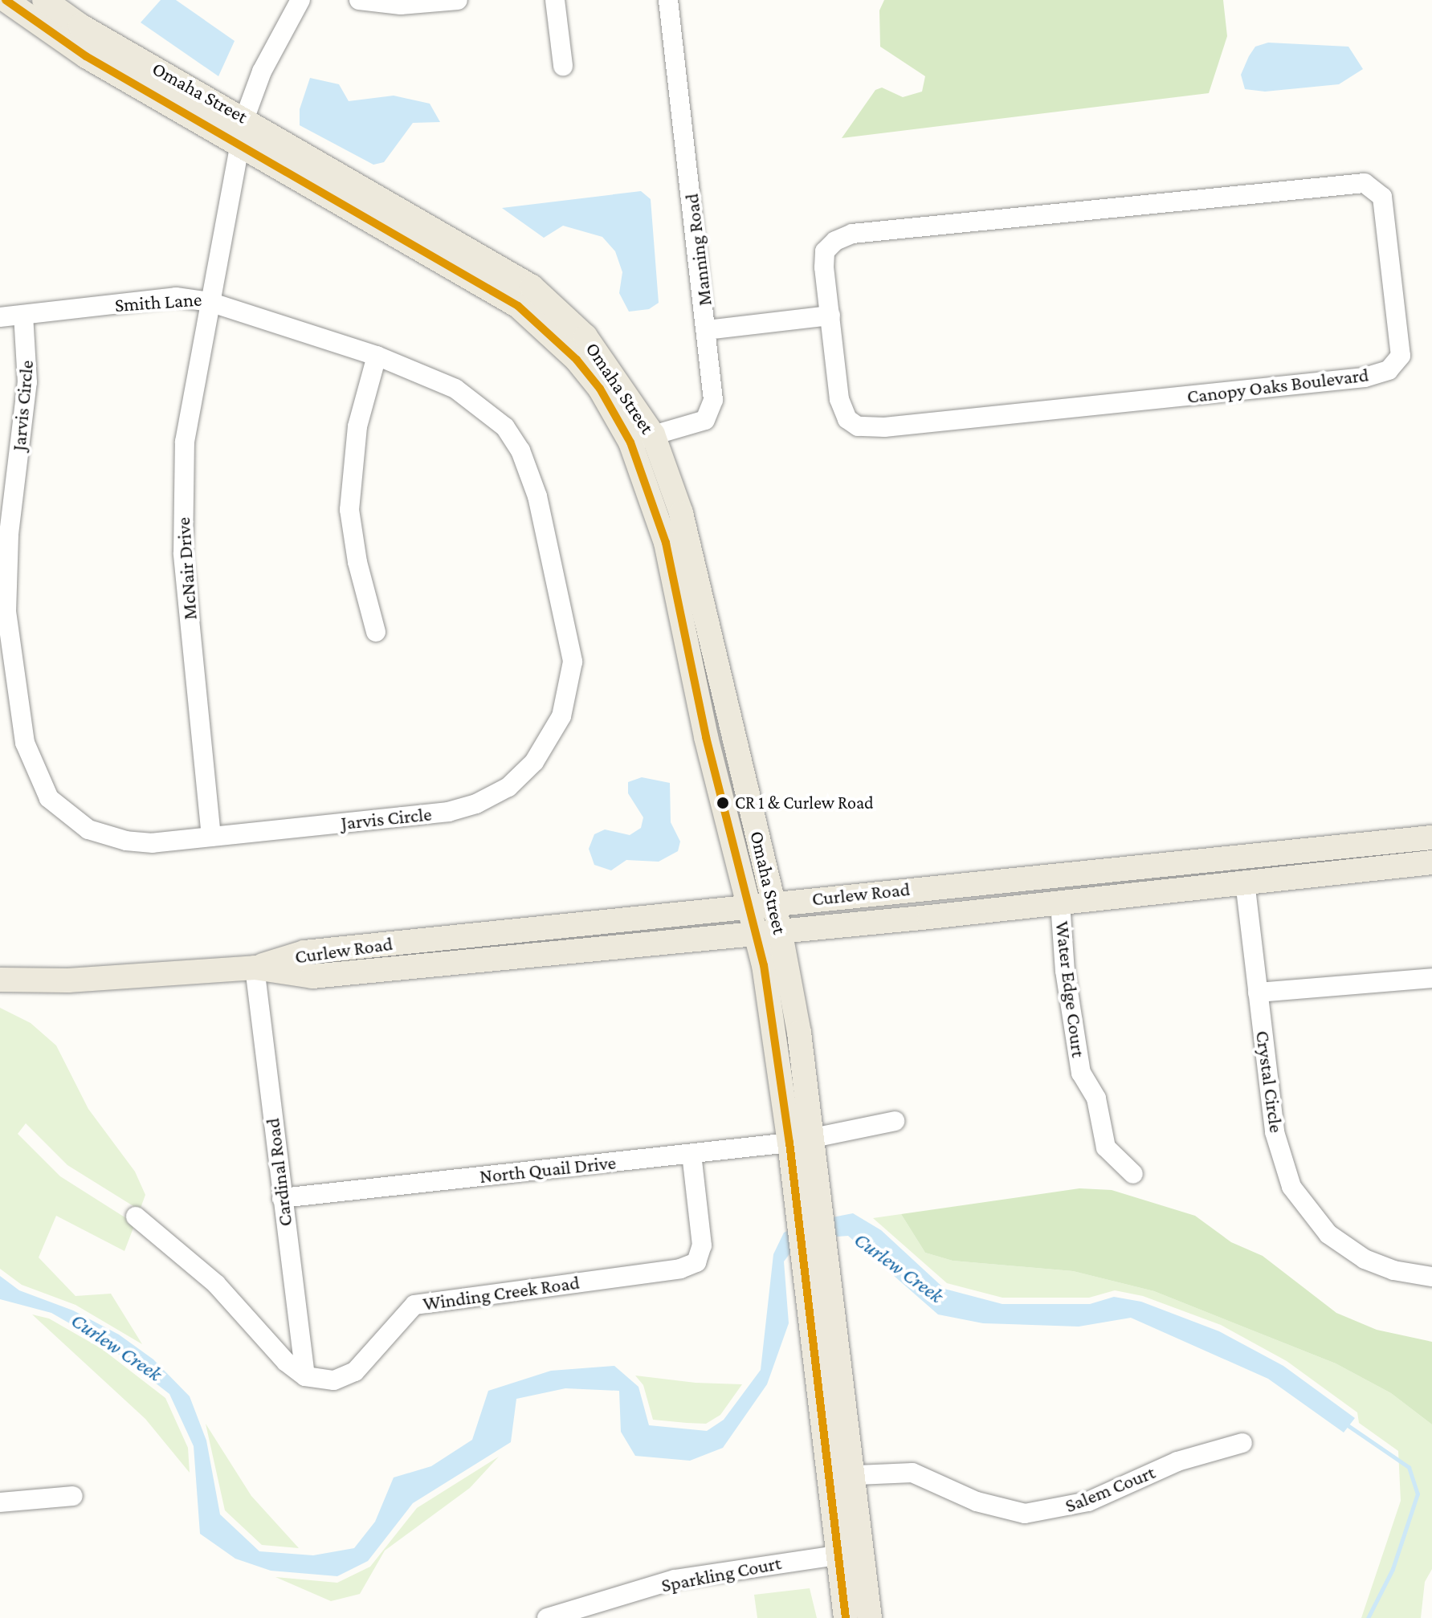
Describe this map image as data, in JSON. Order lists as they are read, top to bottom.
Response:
{
  "streets": {
    "main road": ["Omaha Street", "Curlew Road"],
    "street": [
      "Manning Road",
      "Smith Lane",
      "Canopy Oaks Boulevard",
      "Jarvis Circle",
      "McNair Drive",
      "Water Edge Court",
      "Crystal Circle",
      "North Quail Drive",
      "Cardinal Road",
      "Winding Creek Road",
      "Salem Court",
      "Sparkling Court"
    ]
  },
  "crossings": [
    ["Omaha Street", "Manning Road"],
    ["Omaha Street", "Smith Lane"],
    ["Omaha Street", "Curlew Road"],
    ["Omaha Street", "North Quail Drive"],
    ["Omaha Street", "Salem Court"],
    ["Smith Lane", "Jarvis Circle"],
    ["Smith Lane", "McNair Drive"],
    ["Jarvis Circle", "McNair Drive"],
    ["Curlew Road", "Water Edge Court"],
    ["Curlew Road", "Crystal Circle"],
    ["Curlew Road", "Cardinal Road"],
    ["North Quail Drive", "Cardinal Road"],
    ["North Quail Drive", "Winding Creek Road"],
    ["Cardinal Road", "Winding Creek Road"]
  ],
  "water": ["Curlew Creek"],
  "places": ["CR 1 & Curlew Road"]
}
